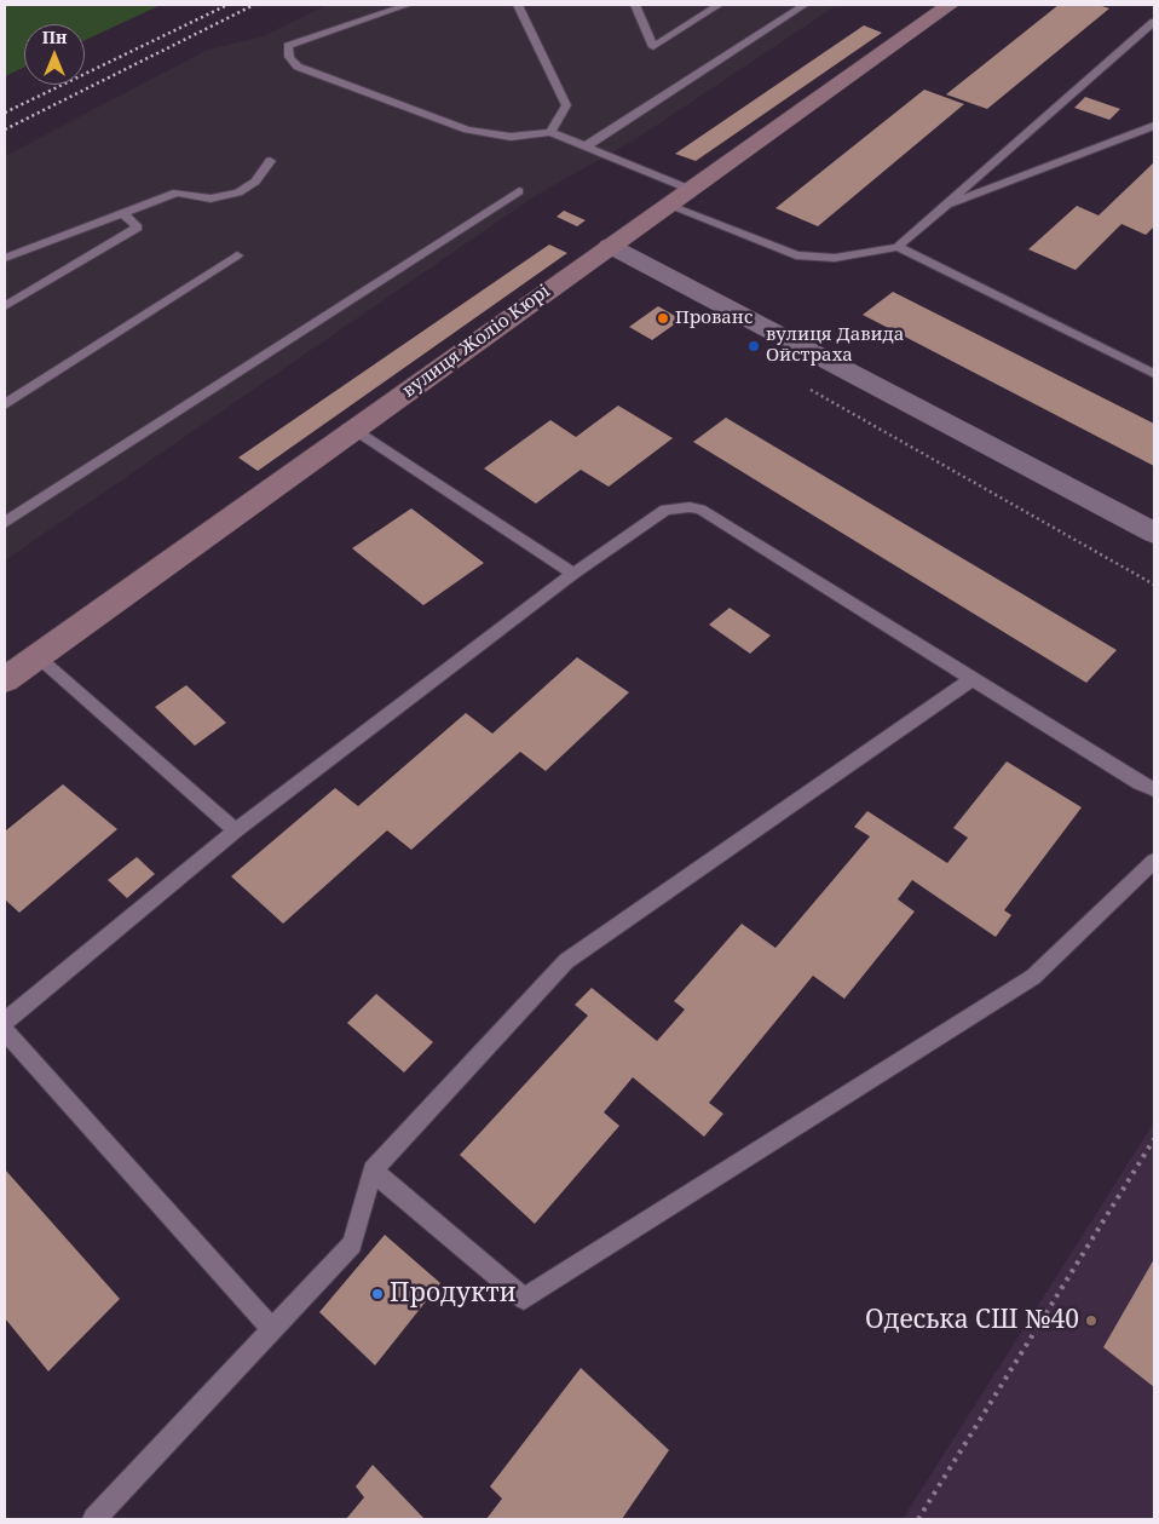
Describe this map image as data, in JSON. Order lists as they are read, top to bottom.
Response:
{
  "streets": {
    "street": ["вулиця Жоліо Кюрі"]
  },
  "places": [
    "Прованс",
    "вулиця Давида Ойстраха",
    "Продукти",
    "Одеська СШ №40"
  ],
  "north": "top"
}
